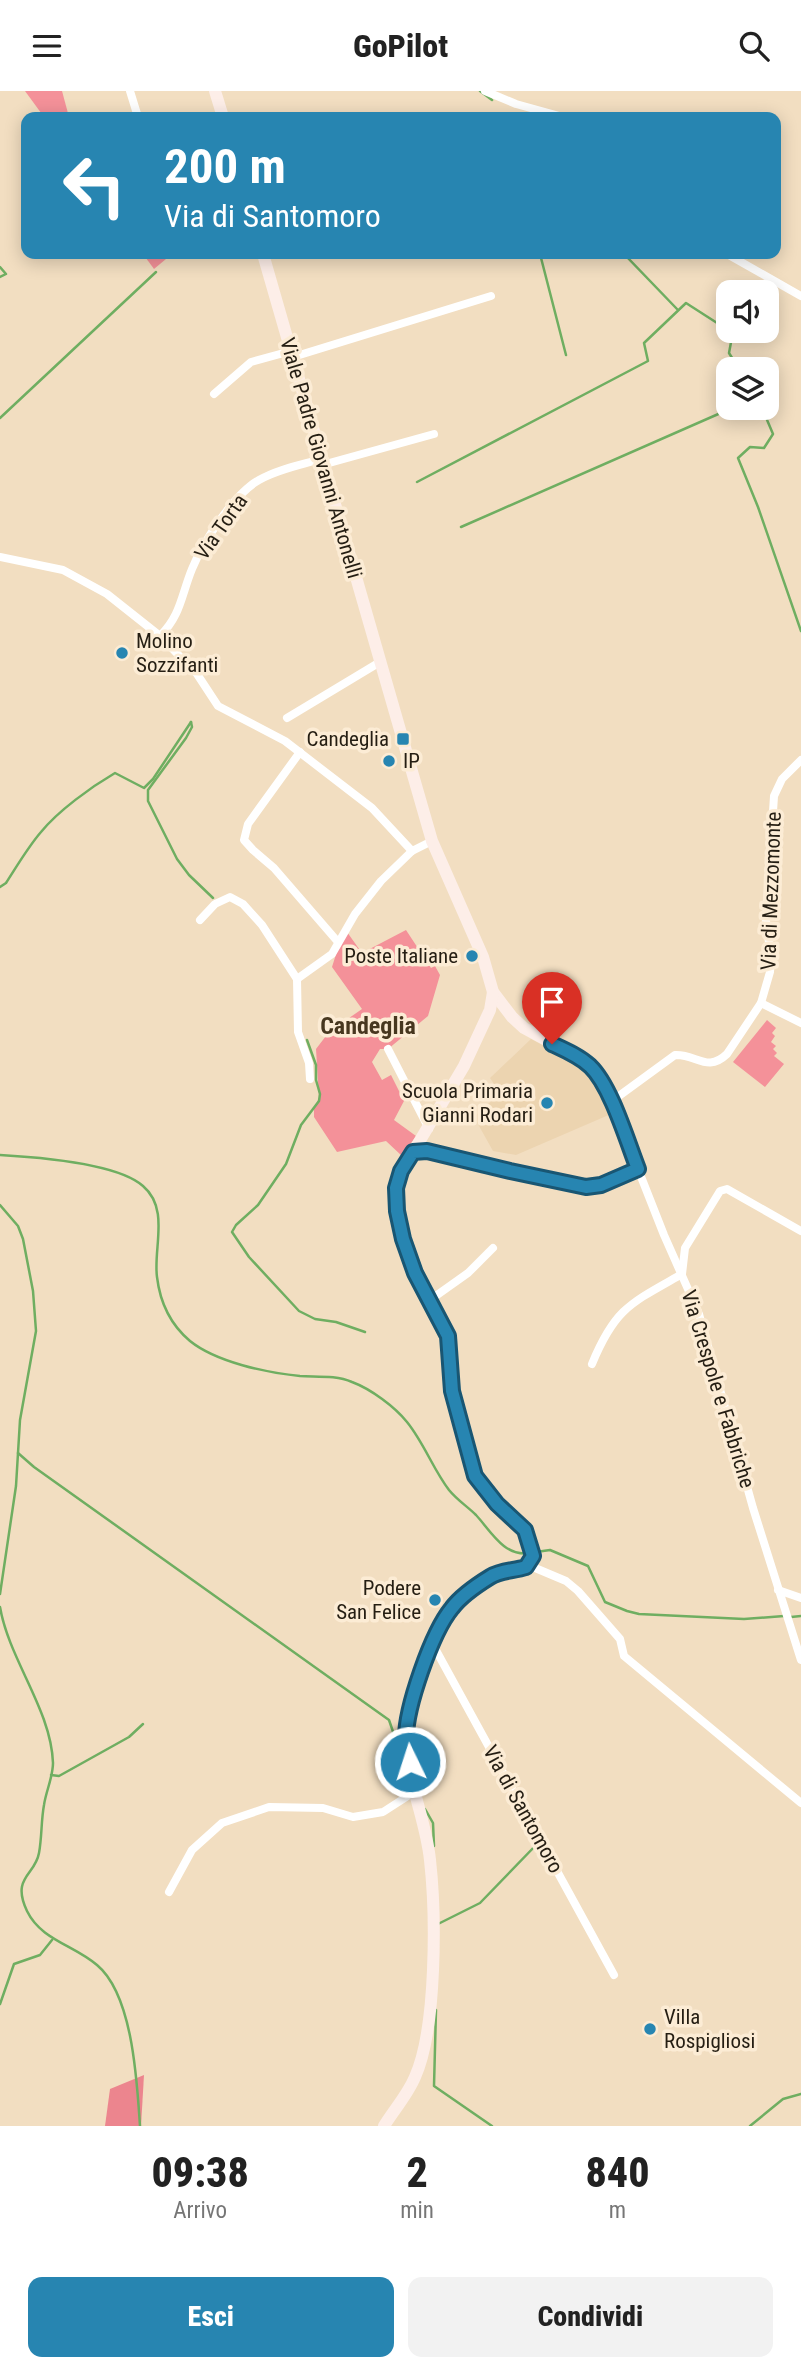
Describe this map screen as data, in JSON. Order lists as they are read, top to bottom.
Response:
{
  "streets": {
    "main road": ["Viale Padre Giovanni Antonelli"],
    "street": [
      "Via Torta",
      "Via di Mezzomonte",
      "Via Crespole e Fabbriche",
      "Via di Santomoro"
    ]
  },
  "crossings": [
    ["Viale Padre Giovanni Antonelli", "Via Torta"]
  ],
  "districts": ["Candeglia"],
  "places": {
    "other": [
      "Molino Sozzifanti",
      "IP",
      "Poste Italiane",
      "Scuola Primaria Gianni Rodari",
      "Podere San Felice",
      "Villa Rospigliosi"
    ],
    "transit": ["Candeglia"]
  },
  "page": {
    "header": "GoPilot",
    "turn": ["200 m", "Via di Santomoro"],
    "eta": [
      "09:38",
      "Arrivo",
      "2",
      "min",
      "840",
      "m"
    ],
    "buttons": ["Esci", "Condividi"]
  }
}
